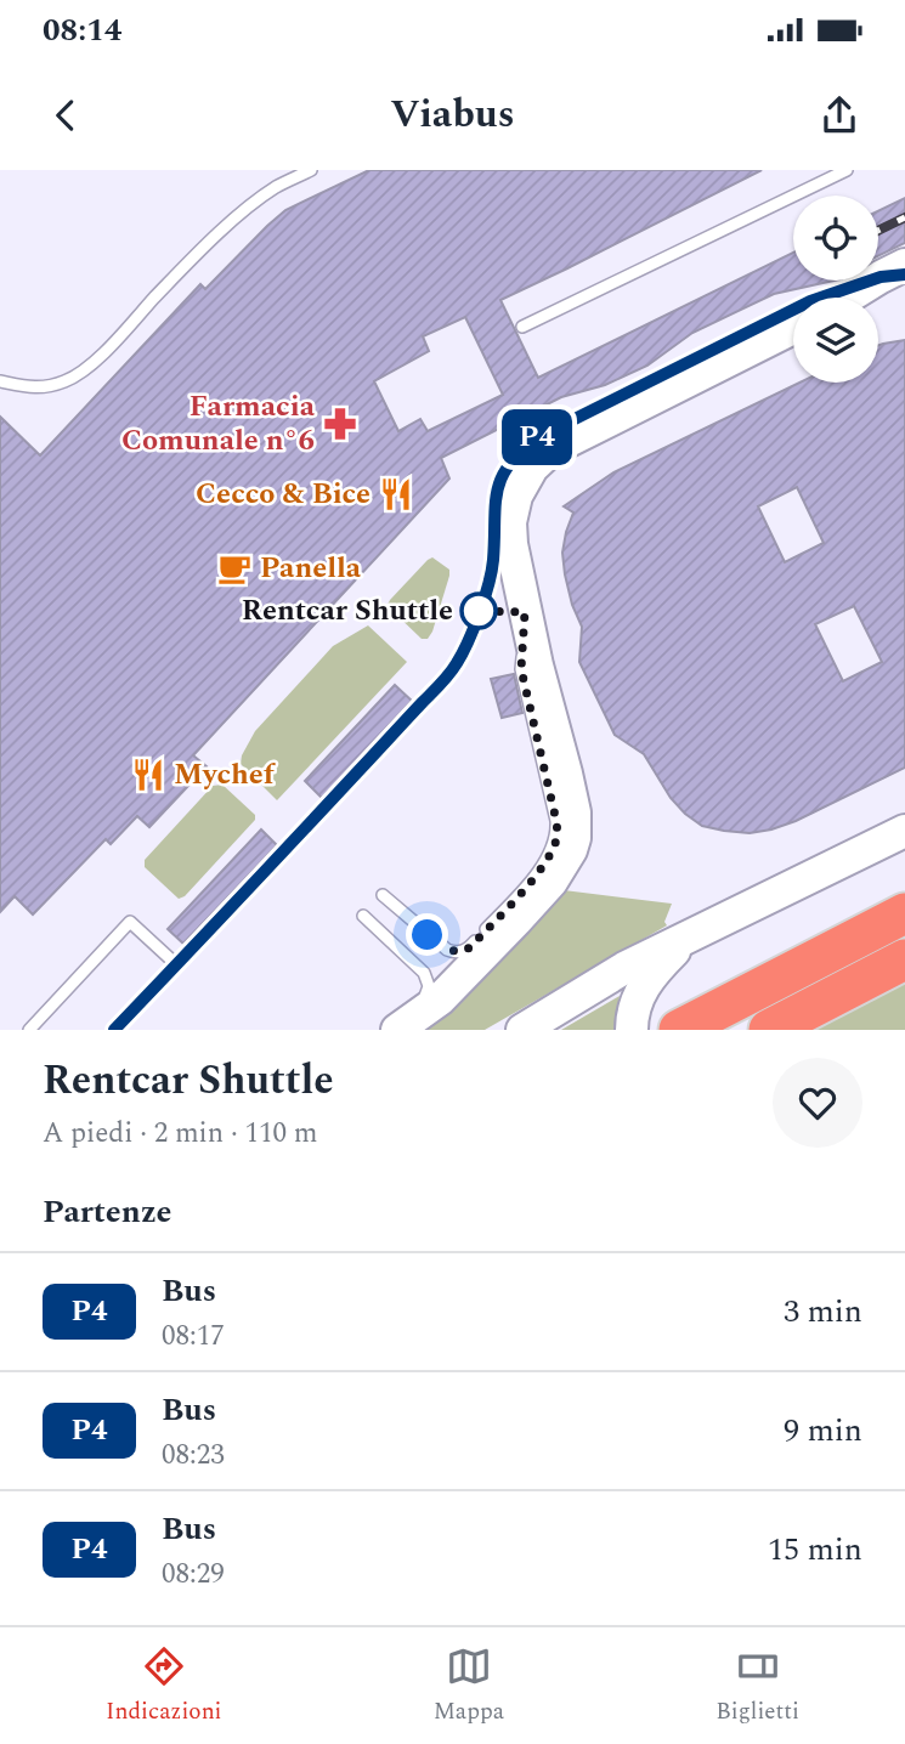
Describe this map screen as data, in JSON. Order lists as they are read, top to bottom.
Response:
{
  "places": {
    "pharmacy": ["Farmacia Comunale n°6"],
    "restaurant": ["Cecco & Bice", "Mychef"],
    "cafe": ["Panella"],
    "other": ["Rentcar Shuttle"]
  },
  "lines": ["bus line P4"],
  "page": {
    "status": "08:14",
    "header": "Viabus",
    "on_map": "P4",
    "heading": [
      ["Rentcar Shuttle", "A piedi · 2 min · 110 m"],
      "Partenze"
    ],
    "list": [
      {
        "mark": "P4",
        "name": "Bus",
        "note": "08:17",
        "value": "3 min"
      },
      {
        "mark": "P4",
        "name": "Bus",
        "note": "08:23",
        "value": "9 min"
      },
      {
        "mark": "P4",
        "name": "Bus",
        "note": "08:29",
        "value": "15 min"
      }
    ],
    "tabs": ["Indicazioni", "Mappa", "Biglietti"]
  }
}
